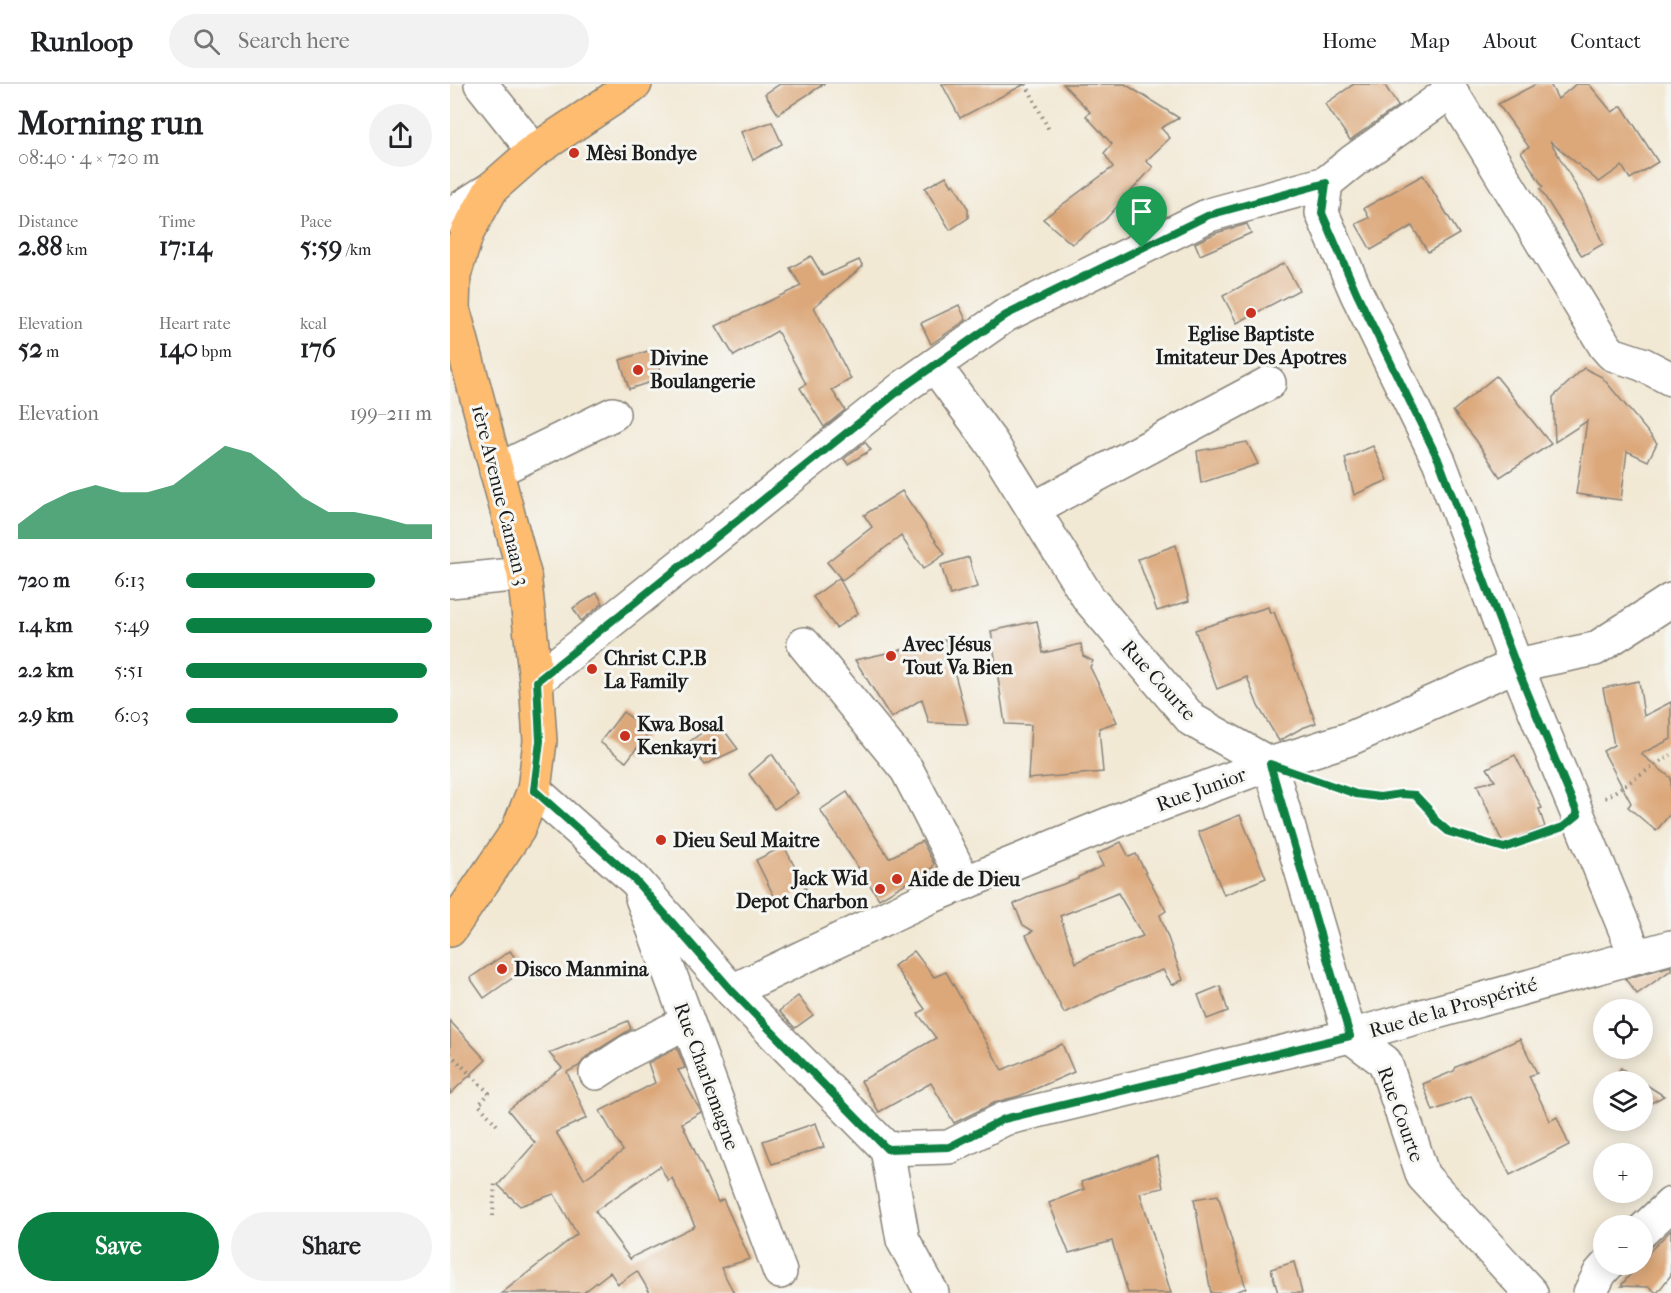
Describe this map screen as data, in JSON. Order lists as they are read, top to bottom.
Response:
{
  "streets": {
    "main road": ["1ère Avenue Canaan 3"],
    "street": [
      "Rue Courte",
      "Rue Junior",
      "Rue de la Prospérité",
      "Rue Charlemagne"
    ]
  },
  "crossings": [
    ["Rue Courte", "Rue Junior"],
    ["Rue Courte", "Rue de la Prospérité"]
  ],
  "places": [
    "Mèsi Bondye",
    "Eglise Baptiste Imitateur Des Apotres",
    "Divine Boulangerie",
    "Avec Jésus Tout Va Bien",
    "Christ C.P.B La Family",
    "Kwa Bosal Kenkayri",
    "Dieu Seul Maitre",
    "Aide de Dieu",
    "Jack Wid Depot Charbon",
    "Disco Manmina"
  ],
  "page": {
    "header": "Runloop",
    "search": "Search here",
    "nav": [
      "Home",
      "Map",
      "About",
      "Contact"
    ],
    "heading": ["Morning run", "08:40 · 4 × 720 m"],
    "stats": [
      ["Distance", "2.88 km"],
      ["Time", "17:14"],
      ["Pace", "5:59 /km"],
      ["Elevation", "52 m"],
      ["Heart rate", "140 bpm"],
      ["kcal", "176"]
    ],
    "chart": ["Elevation", "199–211 m"],
    "list": [
      {
        "name": "720 m",
        "note": "6:13"
      },
      {
        "name": "1.4 km",
        "note": "5:49"
      },
      {
        "name": "2.2 km",
        "note": "5:51"
      },
      {
        "name": "2.9 km",
        "note": "6:03"
      }
    ],
    "map_buttons": ["+", "−"],
    "buttons": ["Save", "Share"]
  }
}
